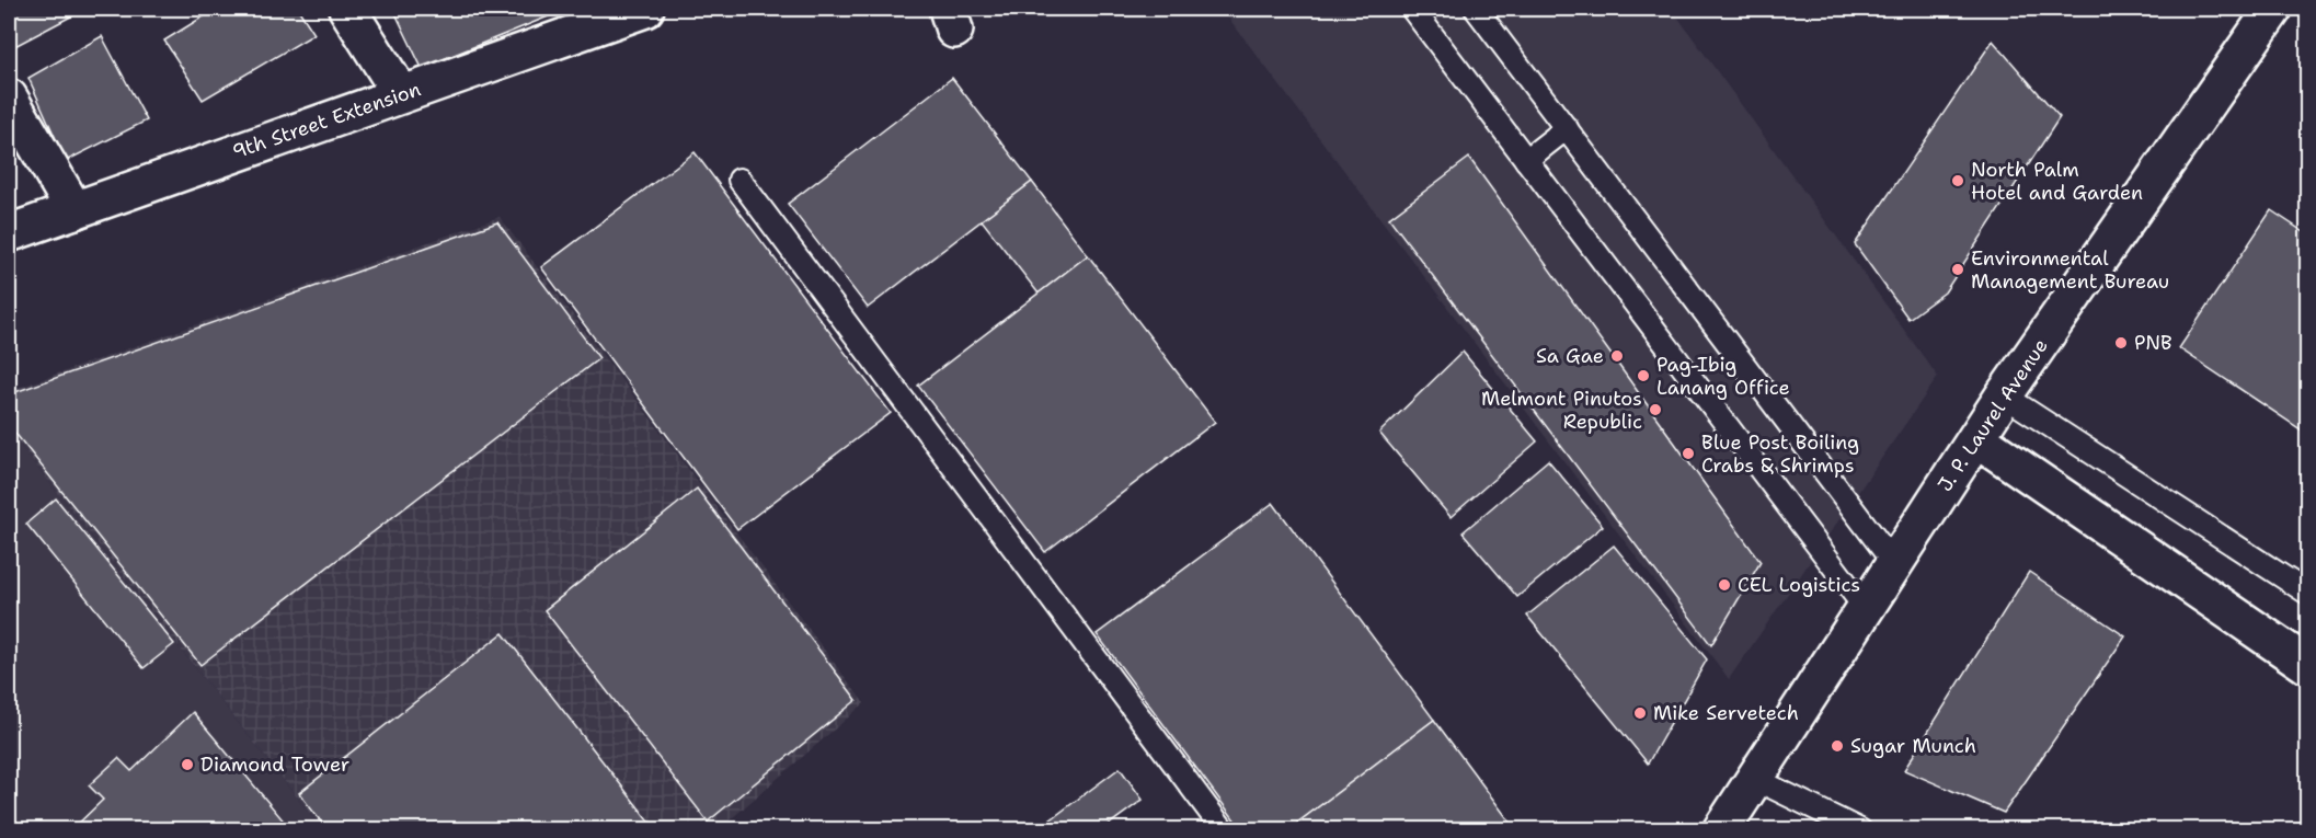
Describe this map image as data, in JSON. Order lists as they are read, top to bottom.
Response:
{
  "streets": {
    "street": ["9th Street Extension", "J. P. Laurel Avenue"]
  },
  "places": [
    "North Palm Hotel and Garden",
    "Environmental Management Bureau",
    "PNB",
    "Sa Gae",
    "Pag-Ibig Lanang Office",
    "Melmont Pinutos Republic",
    "Blue Post Boiling Crabs & Shrimps",
    "CEL Logistics",
    "Mike Servetech",
    "Sugar Munch",
    "Diamond Tower"
  ]
}
